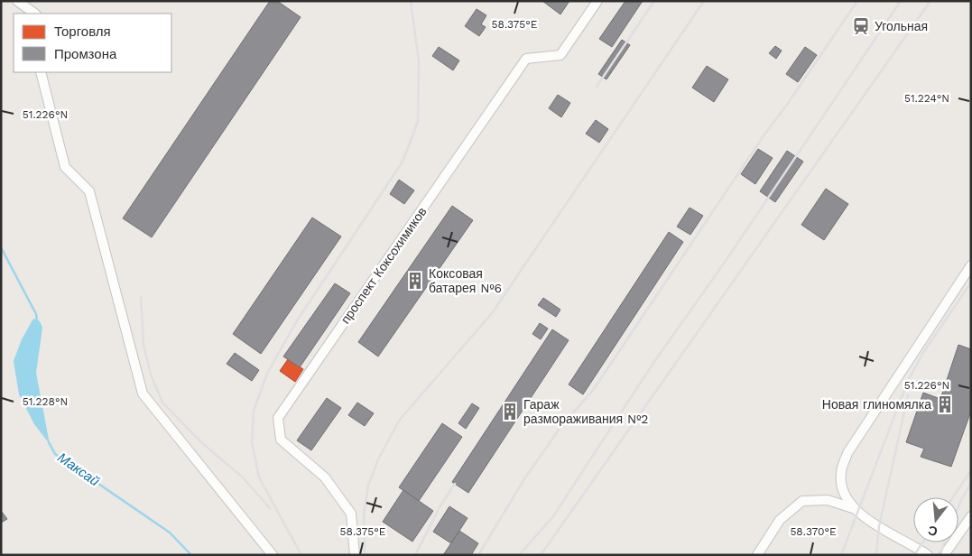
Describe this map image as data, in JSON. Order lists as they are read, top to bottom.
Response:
{
  "streets": {
    "street": ["проспект Коксохимиков"]
  },
  "water": ["Максай"],
  "places": {
    "station": ["Угольная"],
    "building": ["Коксовая батарея №6", "Новая глиномялка", "Гараж размораживания №2"]
  },
  "legend": ["Торговля", "Промзона"],
  "north": "bottom",
  "coordinates": [
    "58.375°E",
    "51.224°N",
    "51.226°N",
    "51.228°N",
    "58.370°E"
  ]
}
